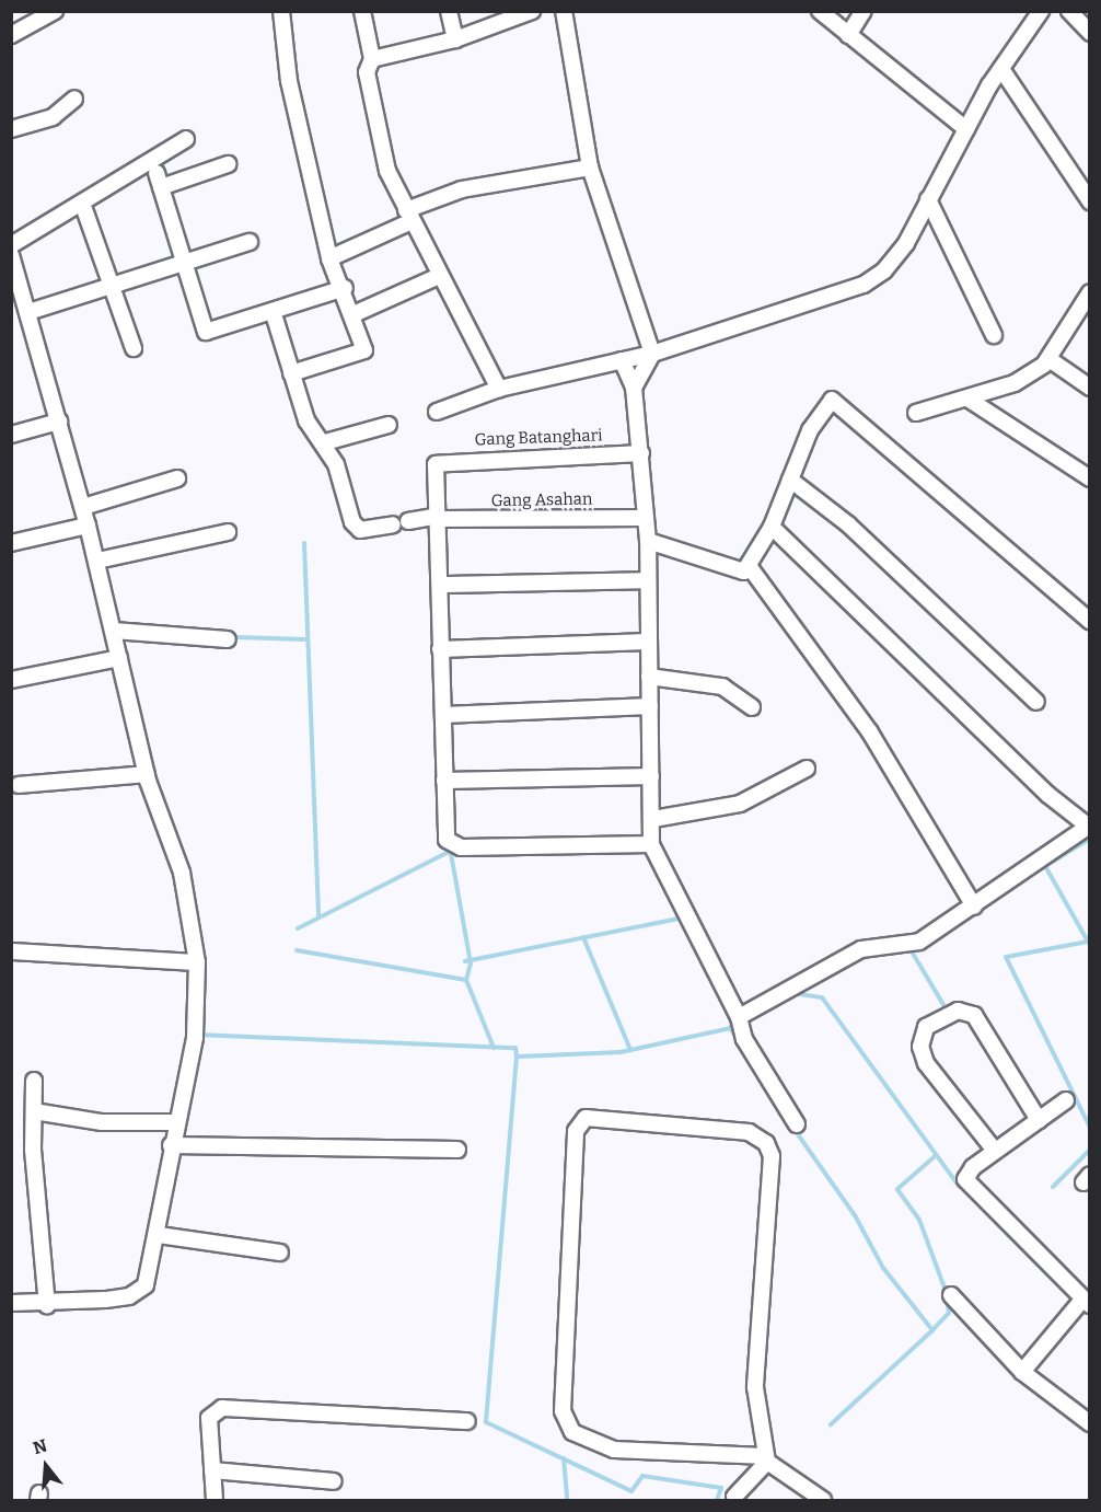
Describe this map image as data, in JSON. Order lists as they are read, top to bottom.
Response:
{
  "streets": {
    "street": ["Gang Batanghari", "Gang Asahan"]
  },
  "crossings": [
    ["Gang Batanghari", "Gang Asahan"]
  ],
  "north": "top"
}
